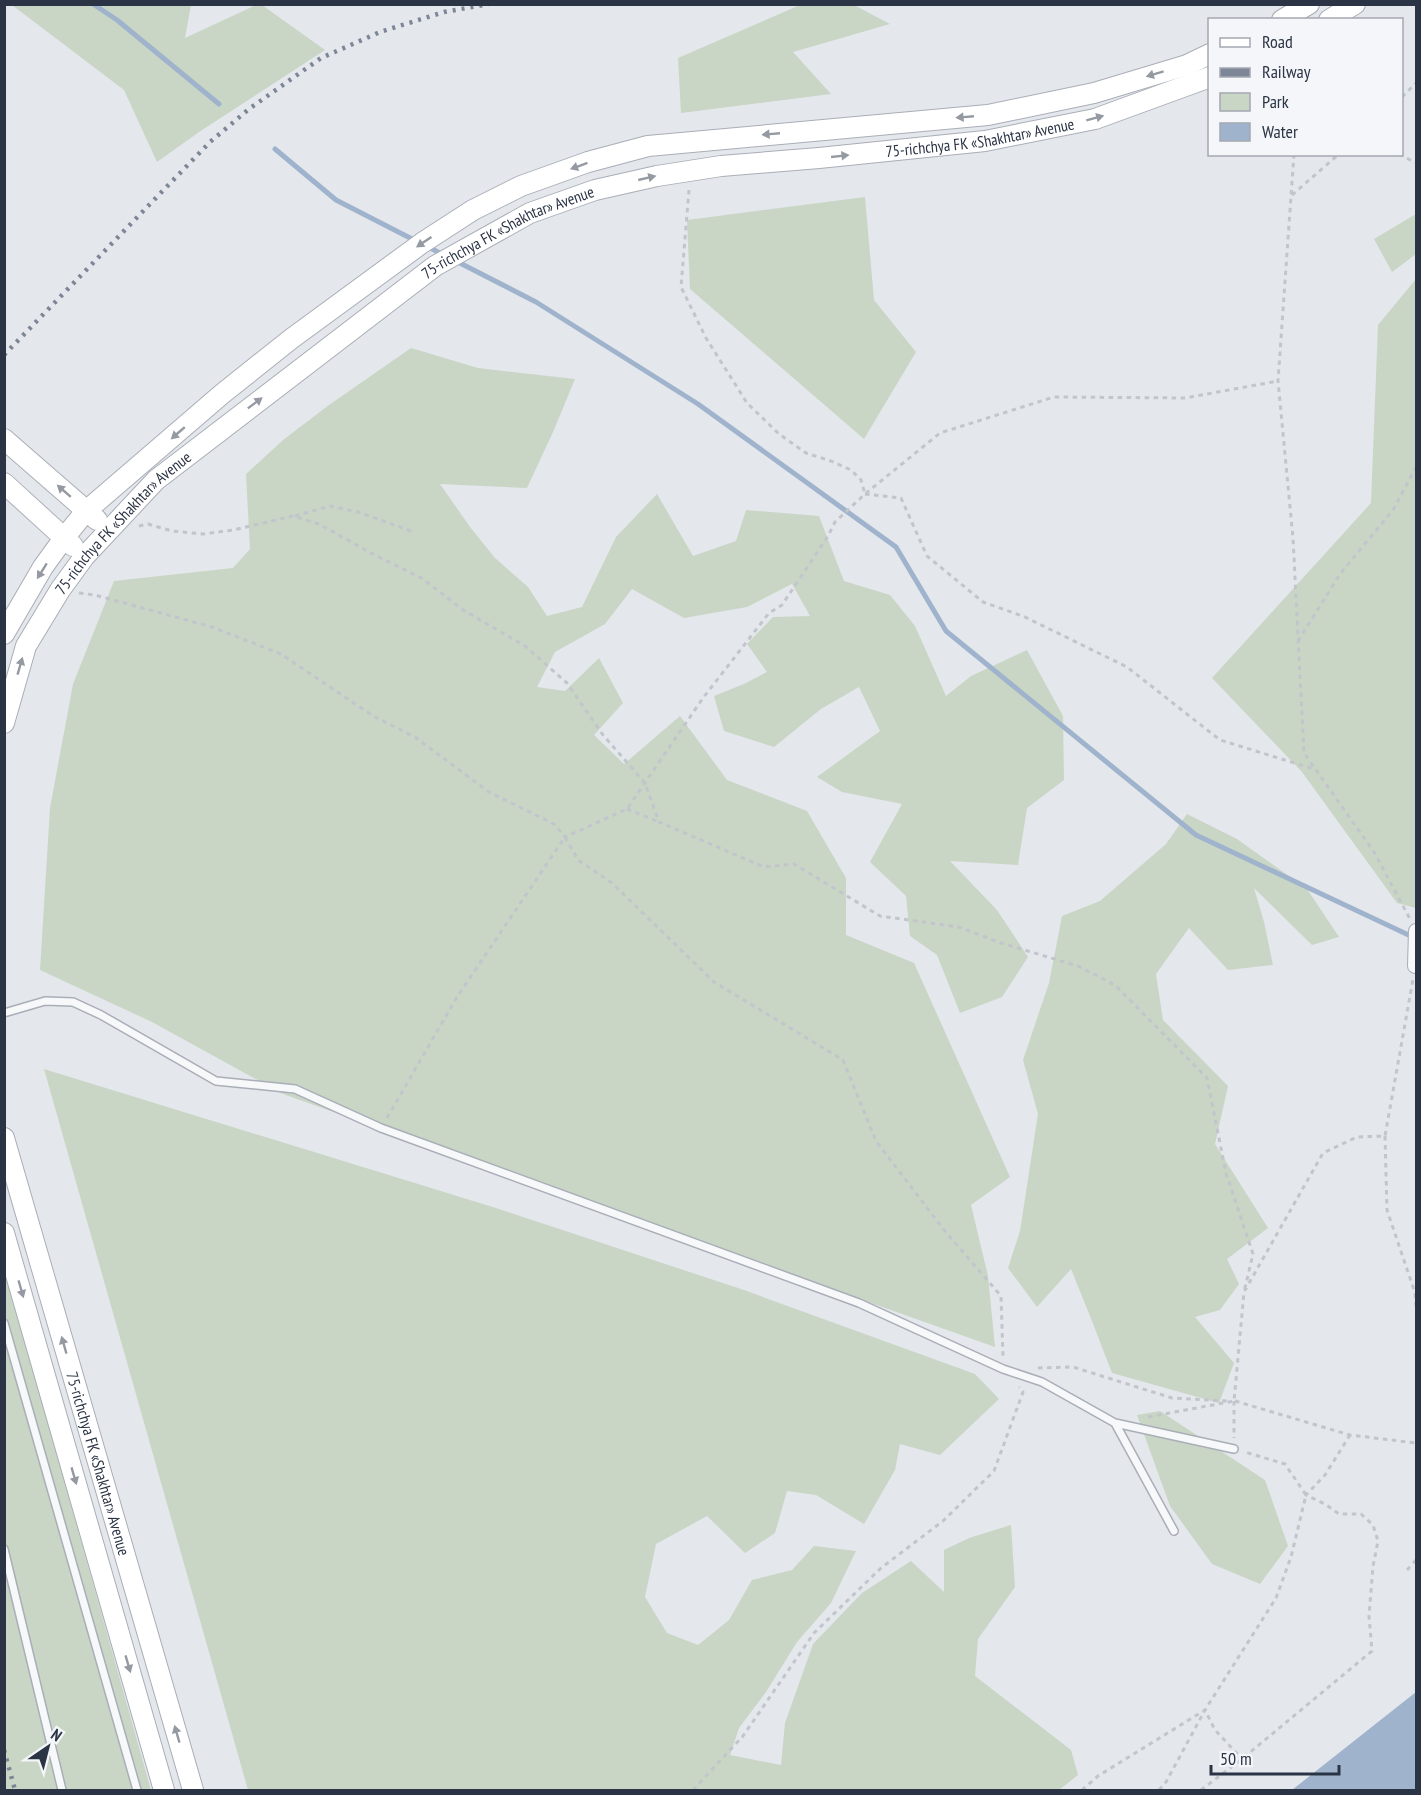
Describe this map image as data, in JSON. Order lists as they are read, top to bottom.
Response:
{
  "streets": {
    "main road": ["75-richchya FK «Shakhtar» Avenue"]
  },
  "legend": [
    "Road",
    "Railway",
    "Park",
    "Water"
  ],
  "scale_bar": "50 m",
  "north": "top right"
}
